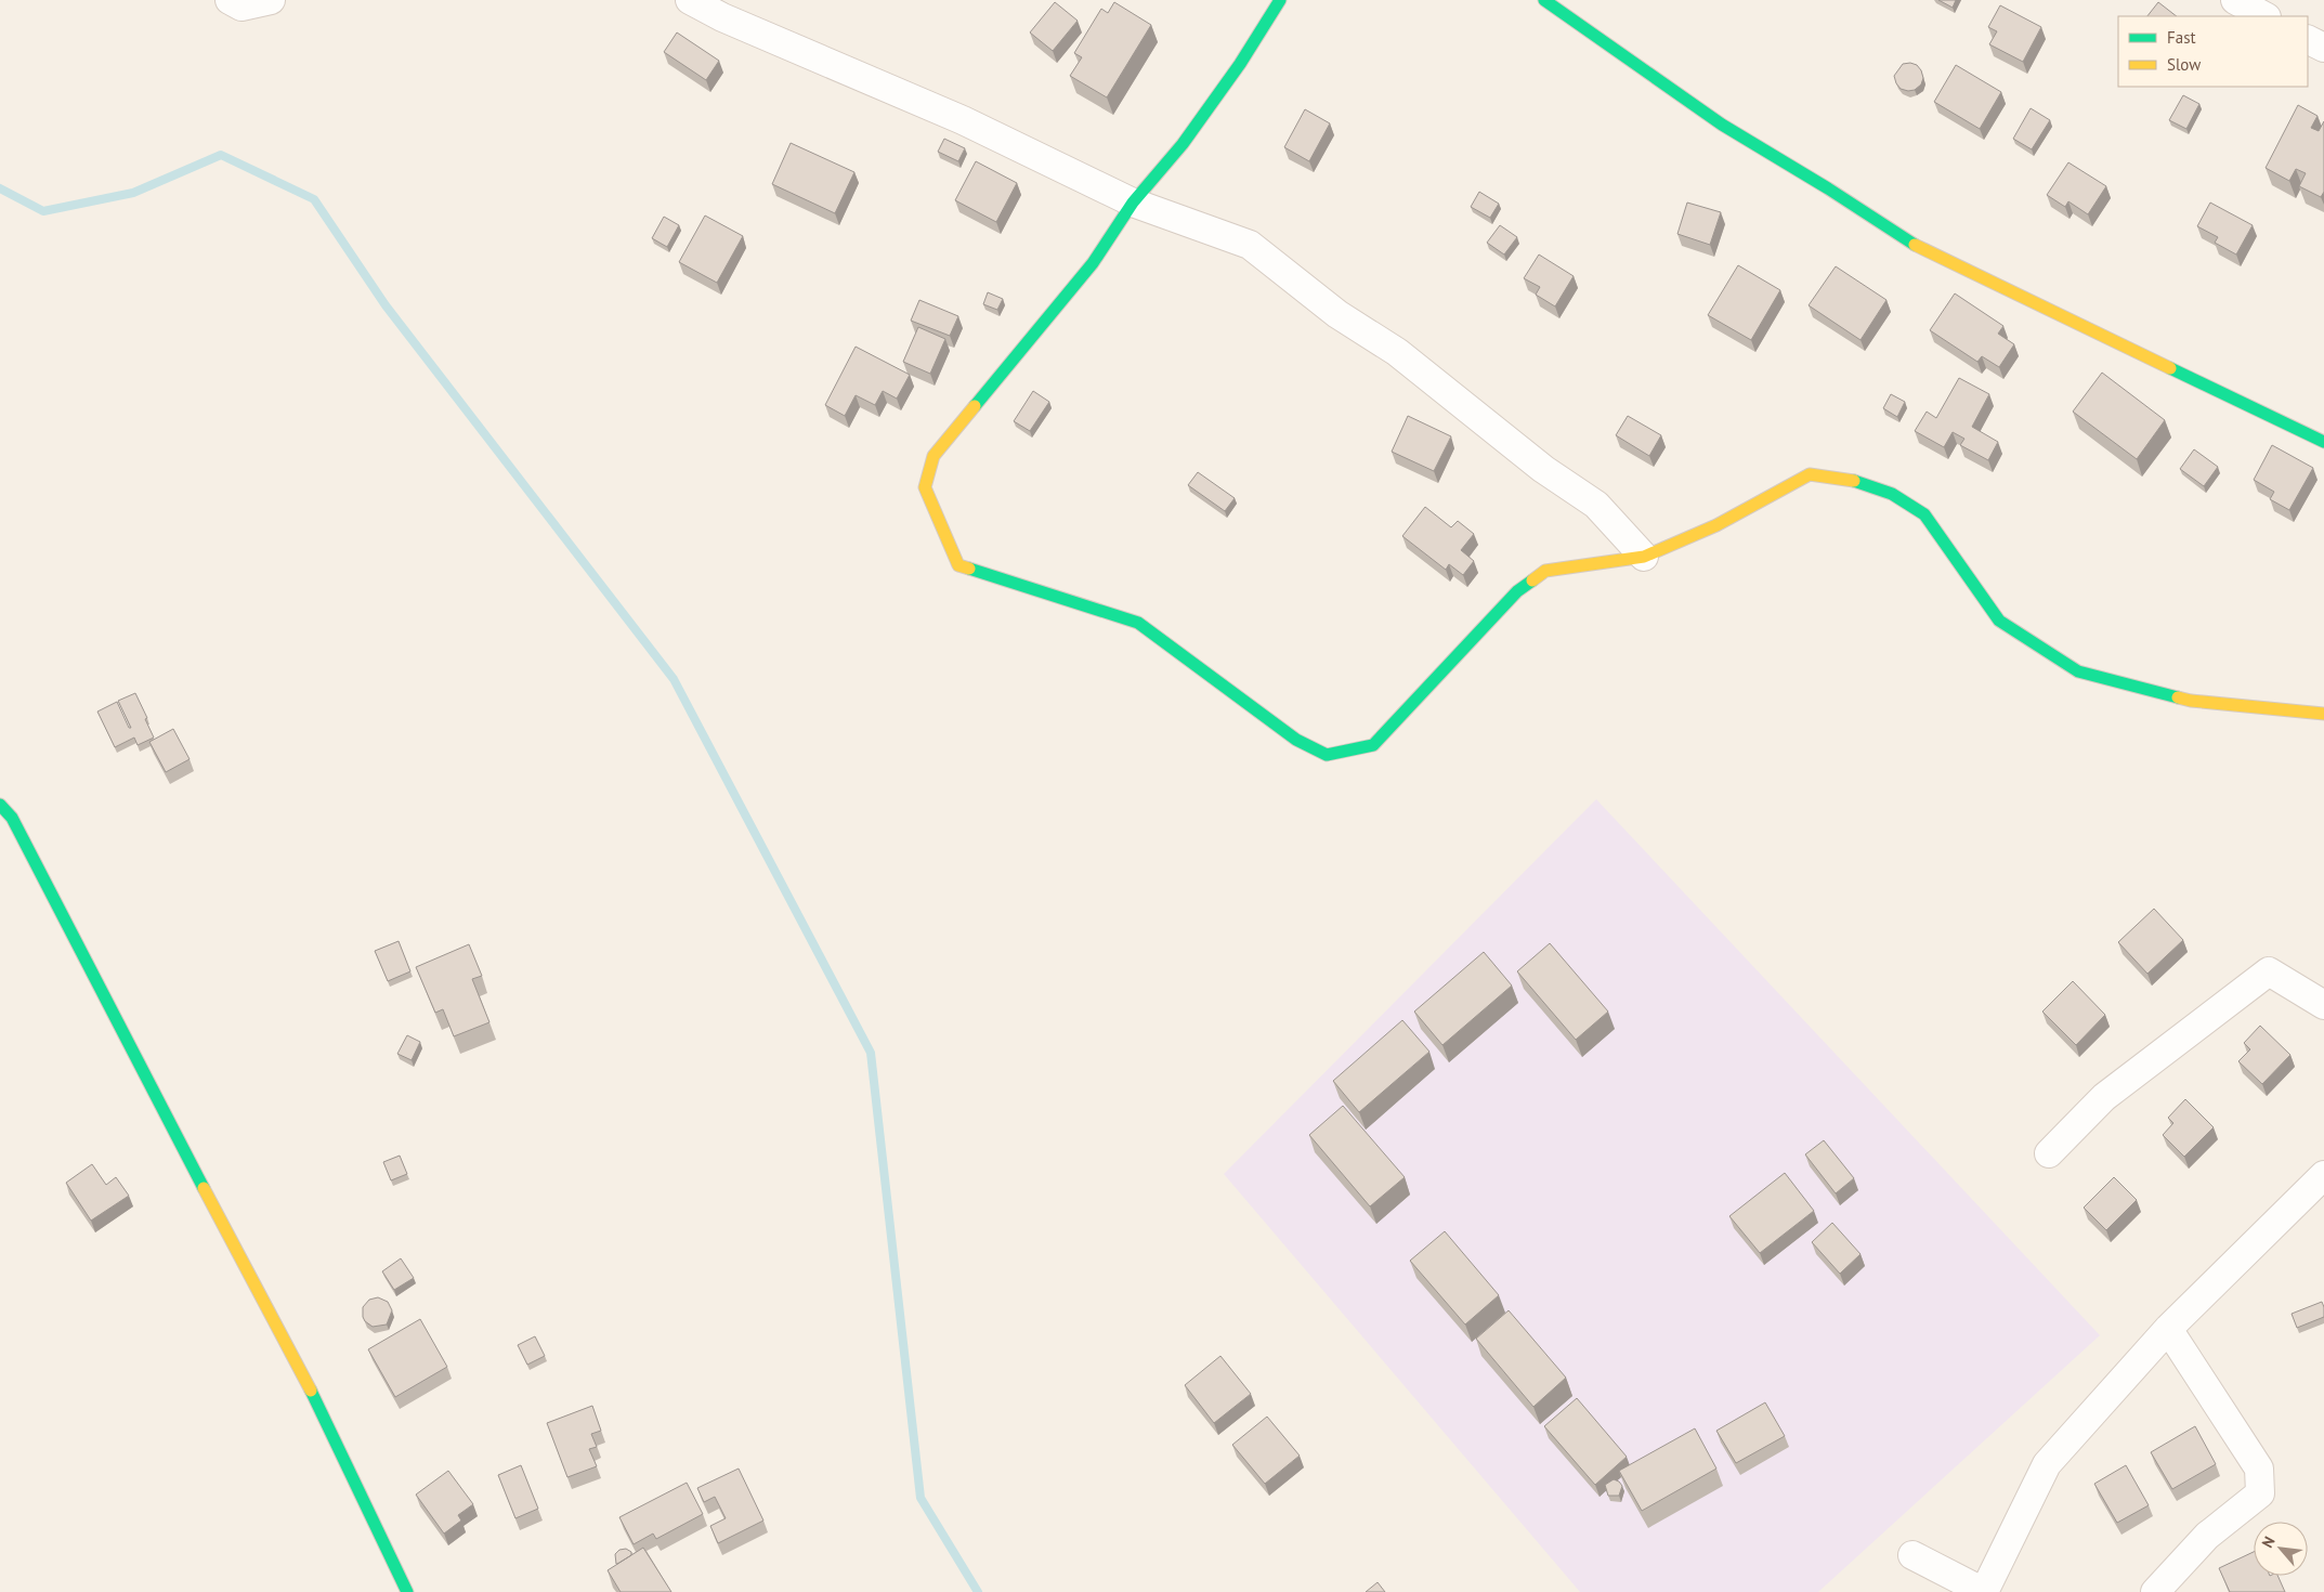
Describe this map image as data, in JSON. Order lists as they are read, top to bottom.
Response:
{
  "legend": ["Fast", "Slow"],
  "north": "top left"
}
